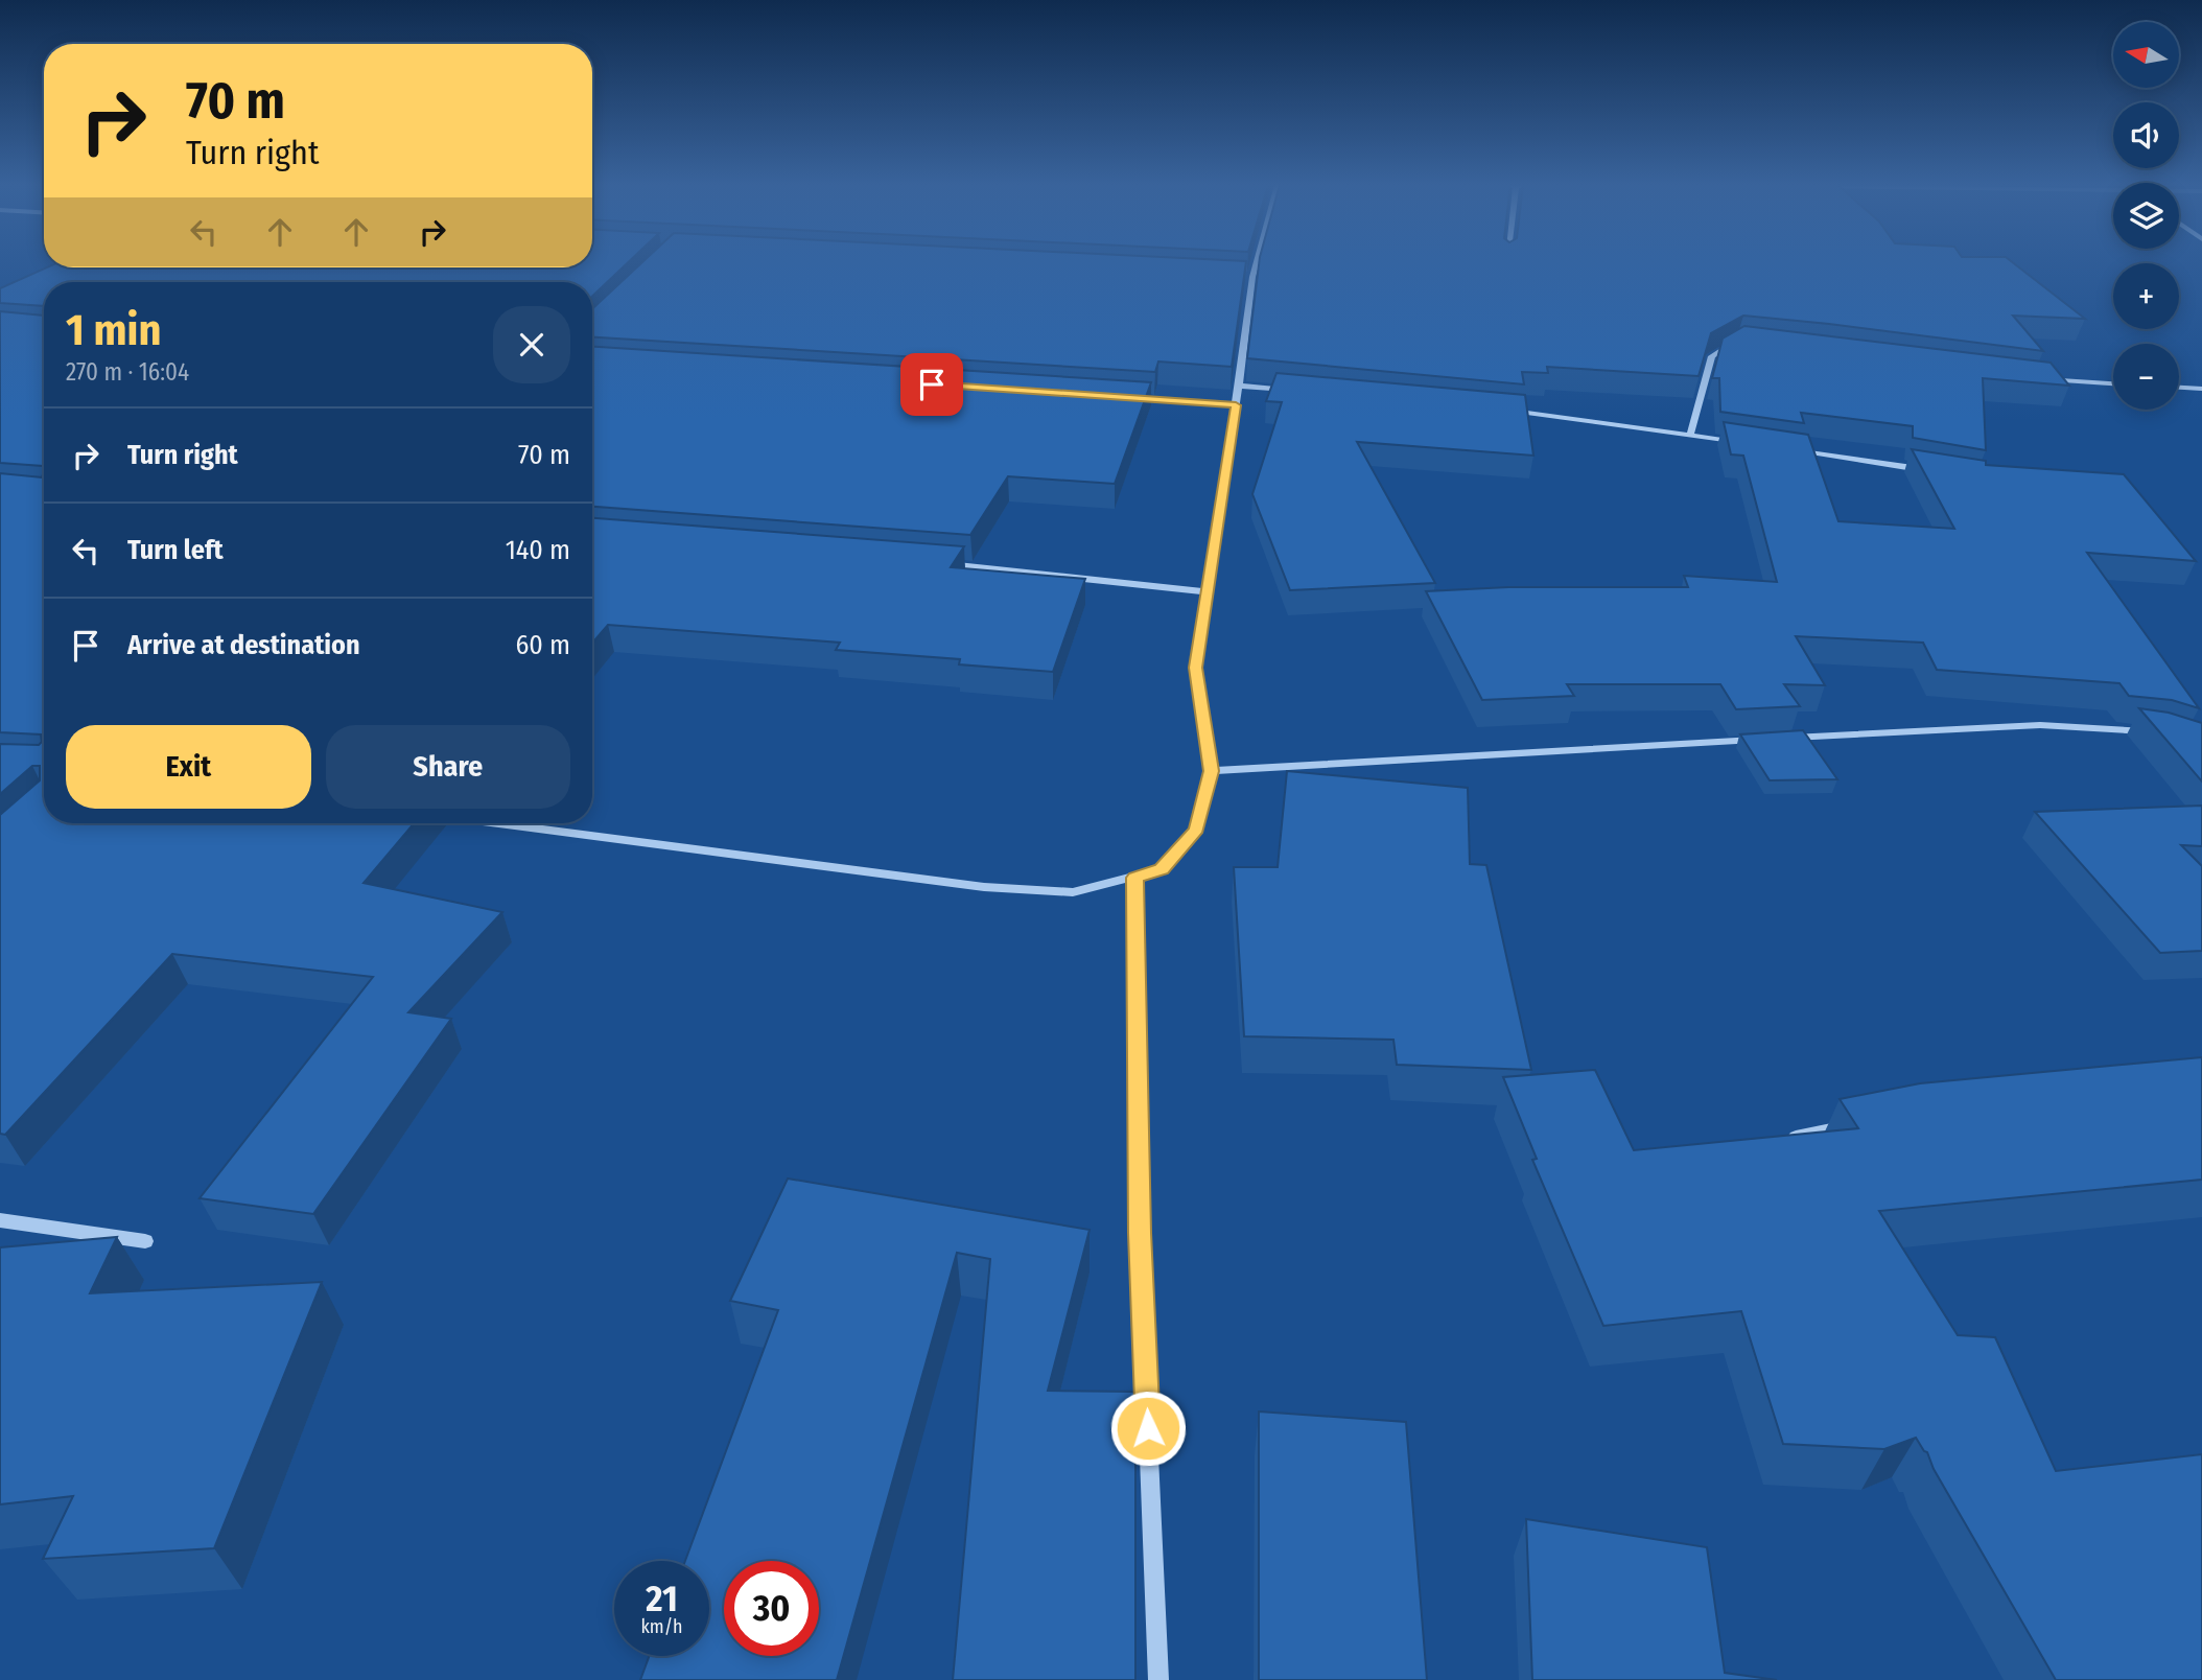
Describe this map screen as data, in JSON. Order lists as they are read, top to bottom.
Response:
{
  "north": "left",
  "page": {
    "map_buttons": ["+", "−"],
    "turn": ["70 m", "Turn right"],
    "heading": ["1 min", "270 m · 16:04"],
    "list": [
      {
        "name": "Turn right",
        "value": "70 m"
      },
      {
        "name": "Turn left",
        "value": "140 m"
      },
      {
        "name": "Arrive at destination",
        "value": "60 m"
      }
    ],
    "buttons": ["Exit", "Share"],
    "speed": "21 km/h",
    "limit": "30"
  }
}
